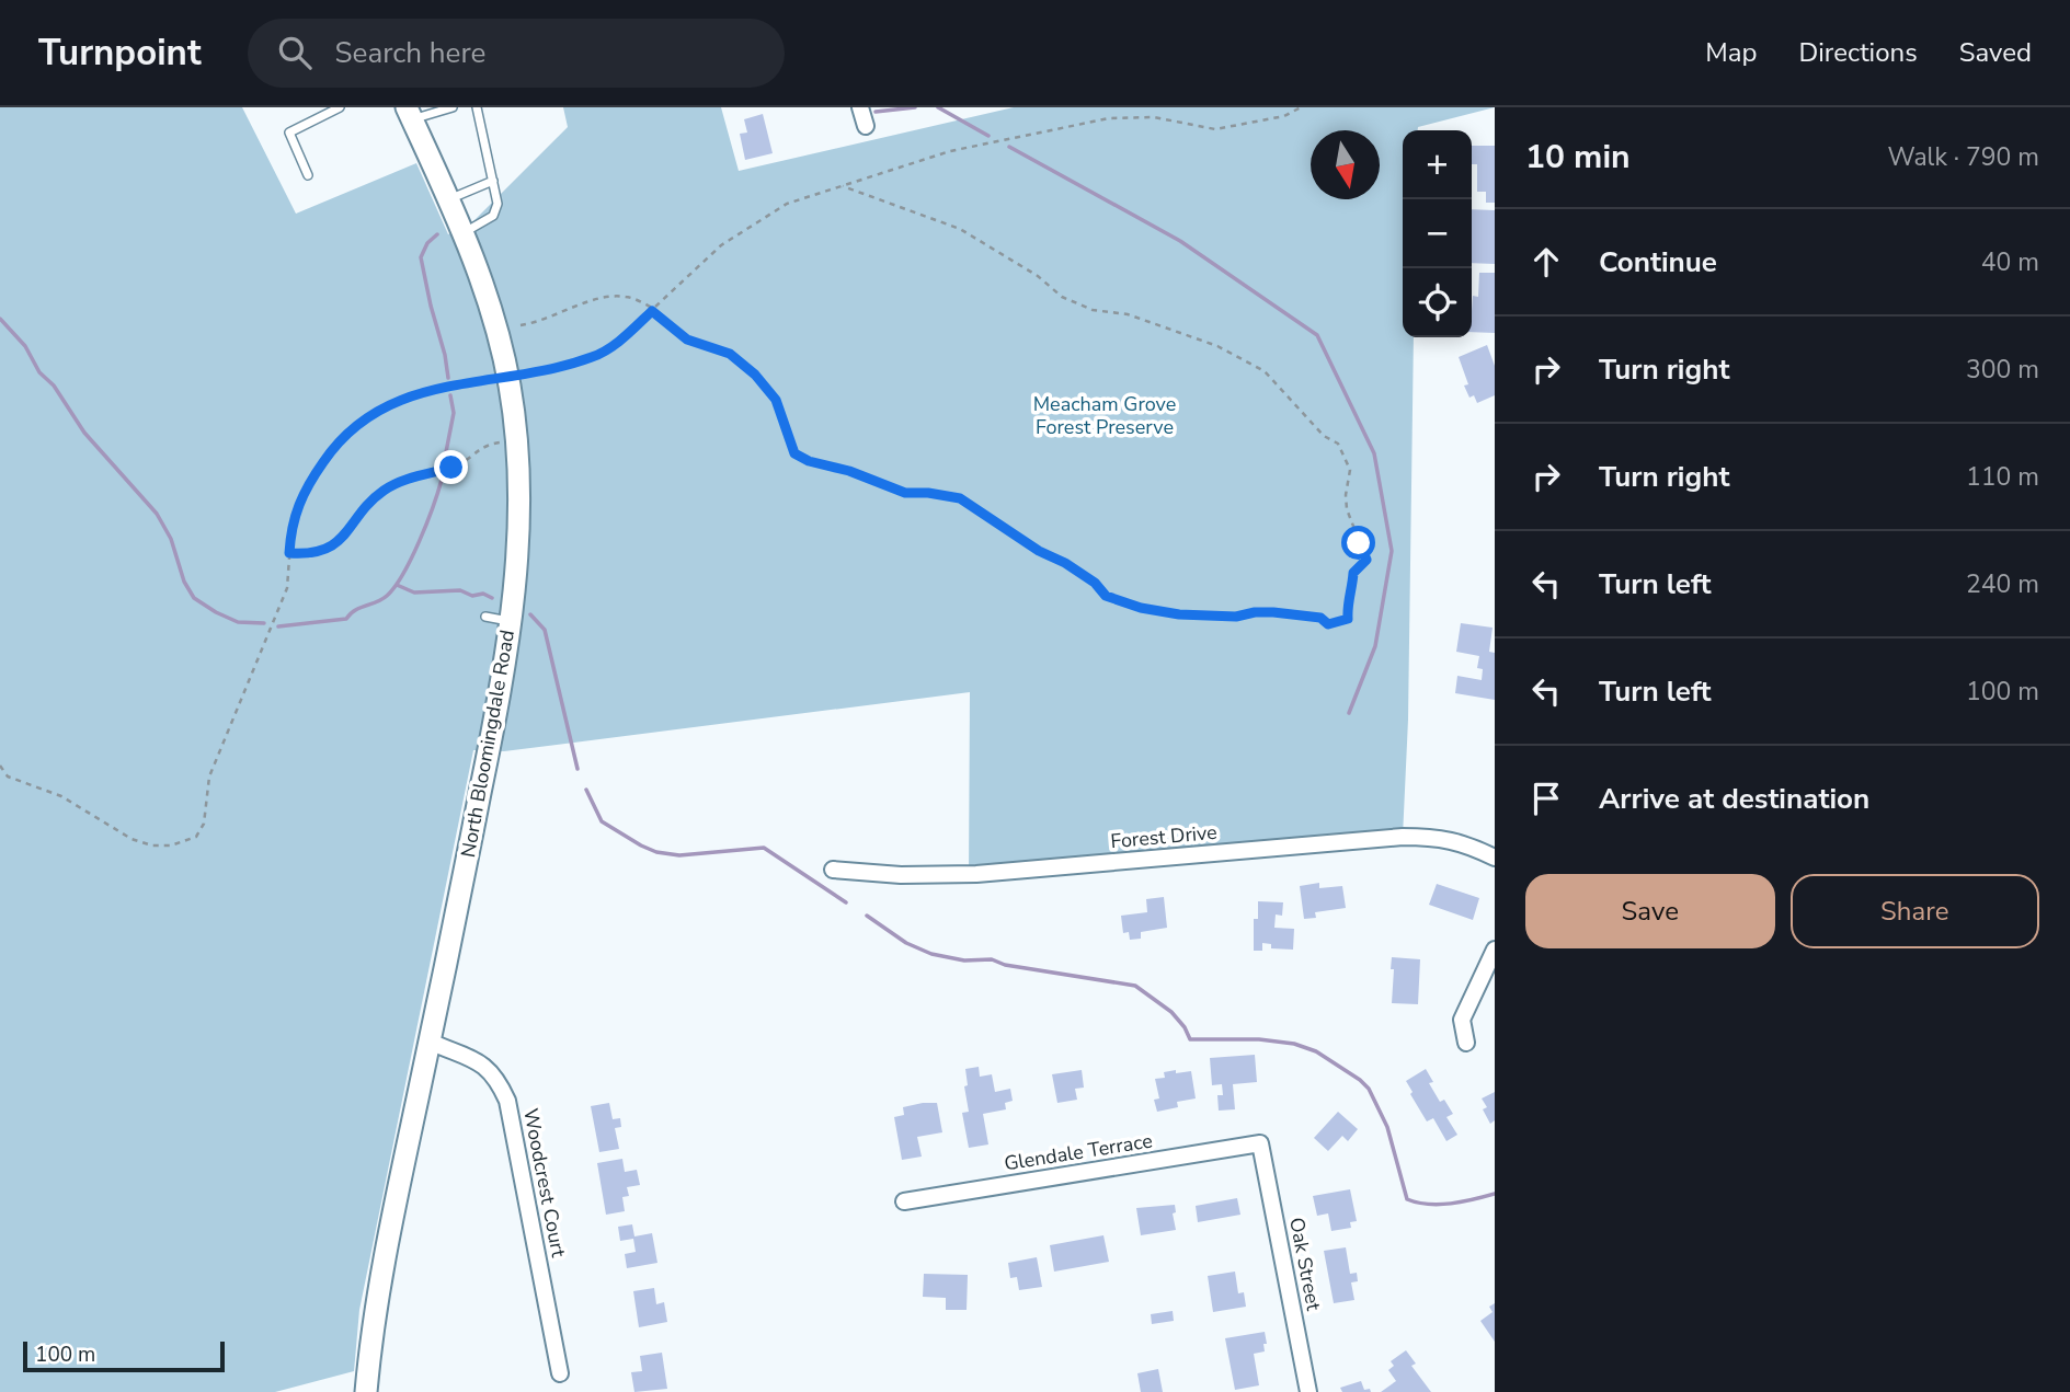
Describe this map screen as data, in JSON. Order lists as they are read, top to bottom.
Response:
{
  "streets": {
    "main road": ["North Bloomingdale Road"],
    "street": [
      "Forest Drive",
      "Glendale Terrace",
      "Woodcrest Court",
      "Oak Street"
    ]
  },
  "crossings": [
    ["North Bloomingdale Road", "Woodcrest Court"],
    ["Glendale Terrace", "Oak Street"]
  ],
  "parks": ["Meacham Grove Forest Preserve"],
  "scale_bar": "100 m",
  "north": "bottom",
  "page": {
    "header": "Turnpoint",
    "search": "Search here",
    "nav": ["Map", "Directions", "Saved"],
    "heading": ["10 min", "Walk · 790 m"],
    "map_buttons": ["+", "−"],
    "list": [
      ["Continue", "40 m"],
      ["Turn right", "300 m"],
      ["Turn right", "110 m"],
      ["Turn left", "240 m"],
      ["Turn left", "100 m"],
      "Arrive at destination"
    ],
    "buttons": ["Save", "Share"],
    "scale": "100 m"
  }
}
